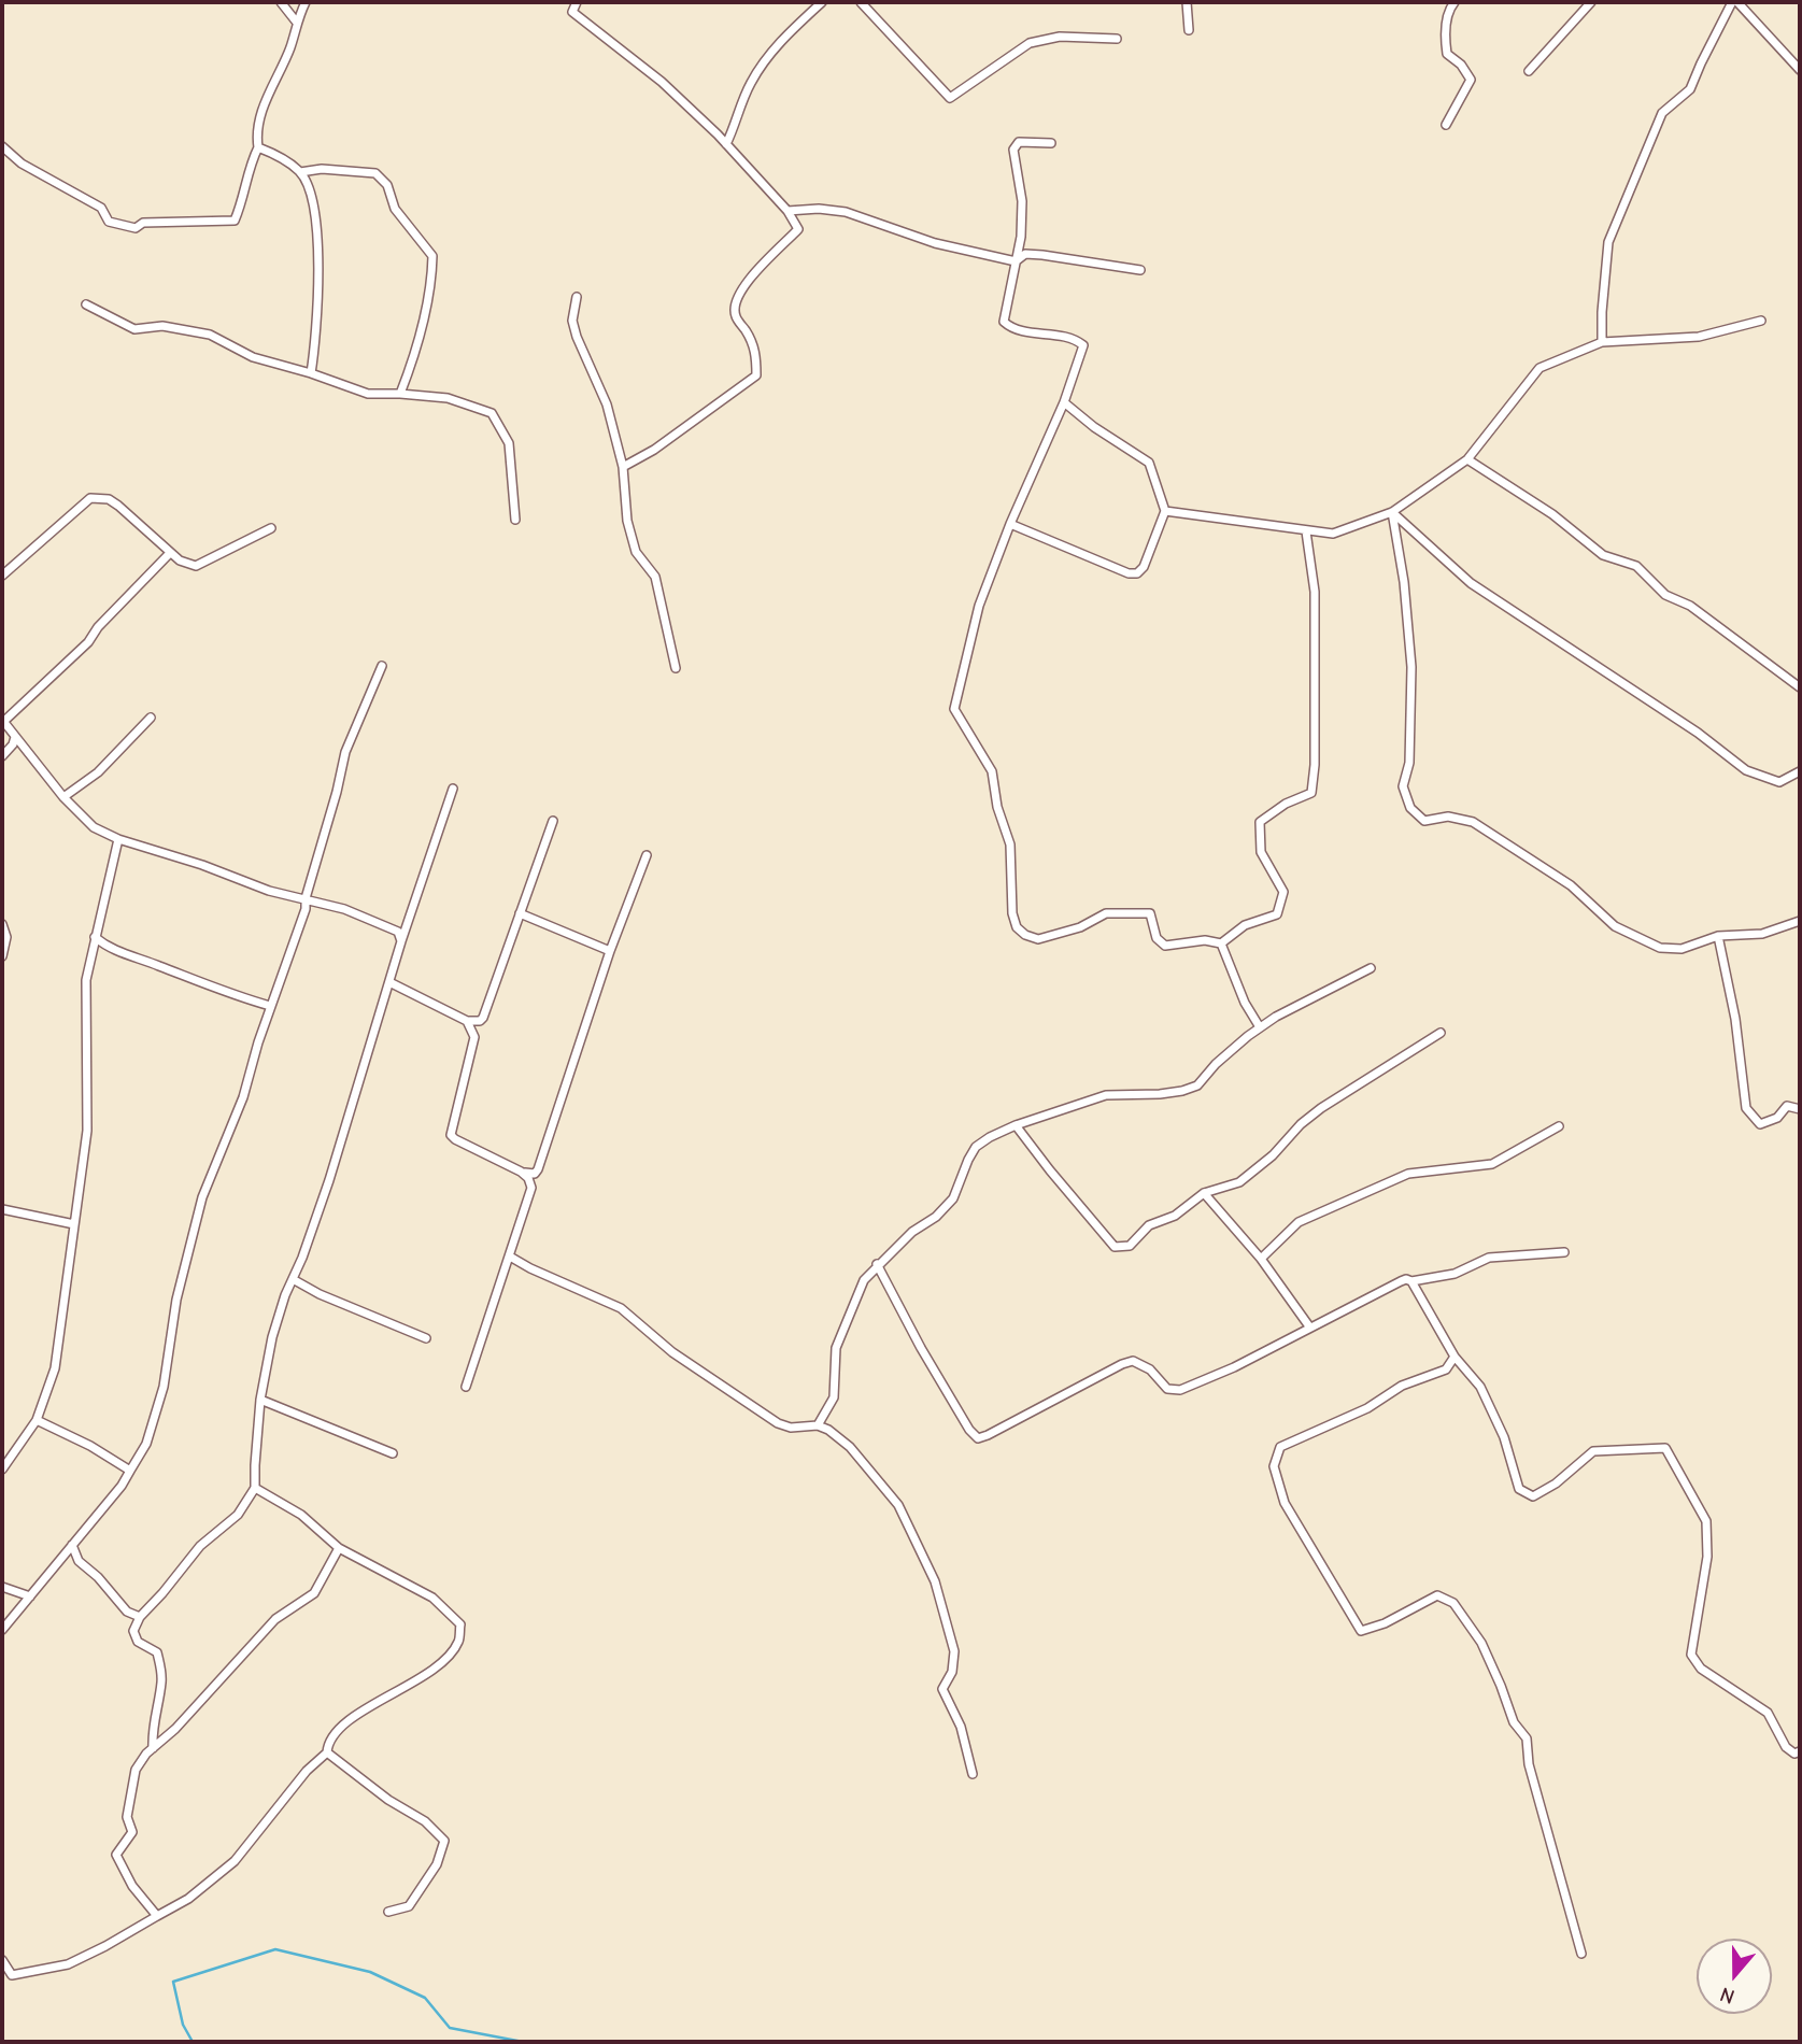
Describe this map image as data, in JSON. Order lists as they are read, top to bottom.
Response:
{
  "north": "bottom"
}
